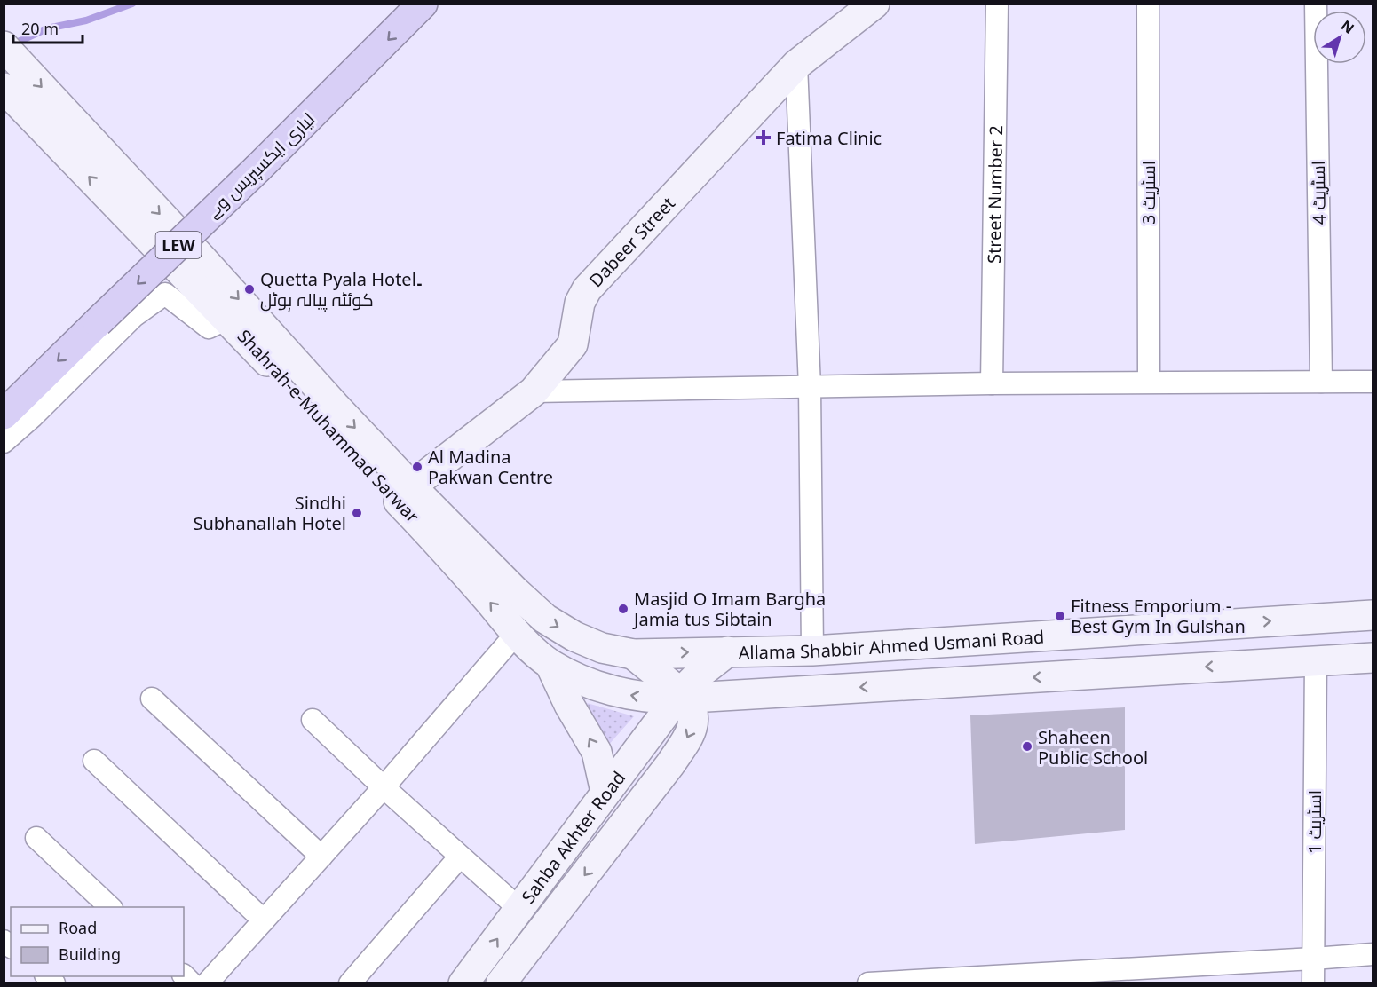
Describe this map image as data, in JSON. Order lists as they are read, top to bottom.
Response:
{
  "streets": {
    "highway": ["لیاری ایکسپریس وے", "LEW"],
    "main road": [
      "Dabeer Street",
      "Shahrah-e-Muhammad Sarwar",
      "Allama Shabbir Ahmed Usmani Road",
      "Sahba Akhter Road"
    ],
    "street": [
      "اسٹریٹ 3",
      "اسٹریٹ 4",
      "Street Number 2",
      "اسٹریٹ 1"
    ]
  },
  "crossings": [
    ["Dabeer Street", "Shahrah-e-Muhammad Sarwar"],
    ["Shahrah-e-Muhammad Sarwar", "Allama Shabbir Ahmed Usmani Road"],
    ["Shahrah-e-Muhammad Sarwar", "Sahba Akhter Road"],
    ["Allama Shabbir Ahmed Usmani Road", "Sahba Akhter Road"]
  ],
  "one_way": ["لیاری ایکسپریس وے"],
  "places": {
    "health": ["Fatima Clinic"],
    "other": [
      "Quetta Pyala Hotel۔ کوئٹہ پیالہ ہوٹل",
      "Al Madina Pakwan Centre",
      "Sindhi Subhanallah Hotel",
      "Masjid O Imam Bargha Jamia tus Sibtain",
      "Fitness Emporium - Best Gym In Gulshan",
      "Shaheen Public School"
    ]
  },
  "legend": ["Road", "Building"],
  "scale_bar": "20 m",
  "north": "top right"
}
